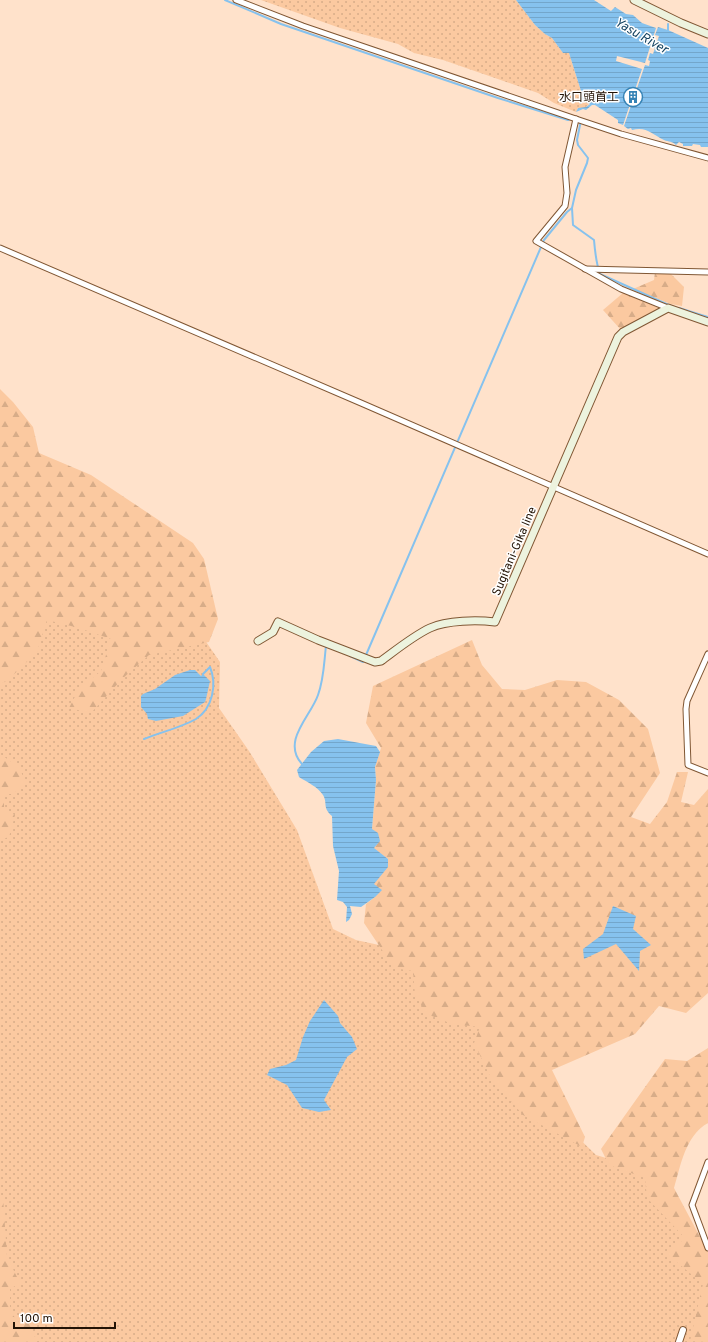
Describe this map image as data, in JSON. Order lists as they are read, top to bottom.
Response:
{
  "streets": {
    "main road": ["Sugitani-Gika line"]
  },
  "water": ["Yasu River"],
  "places": {
    "building": ["水口頭首工"]
  },
  "scale_bar": "100 m"
}
